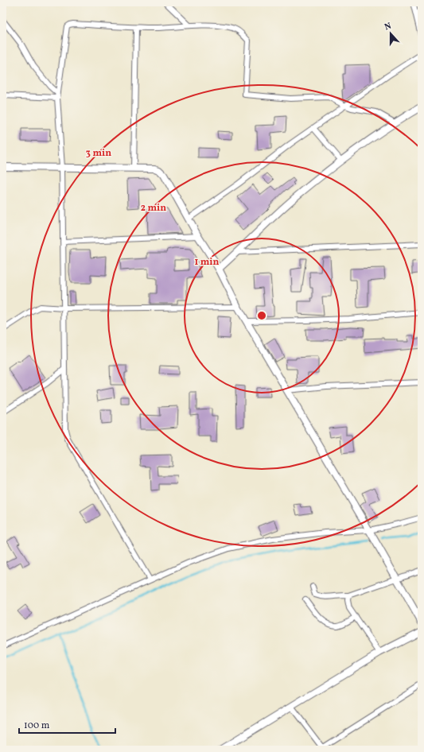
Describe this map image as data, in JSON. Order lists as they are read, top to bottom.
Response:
{
  "scale_bar": "100 m",
  "north": "top",
  "rings": ["3 min", "2 min", "1 min"]
}
